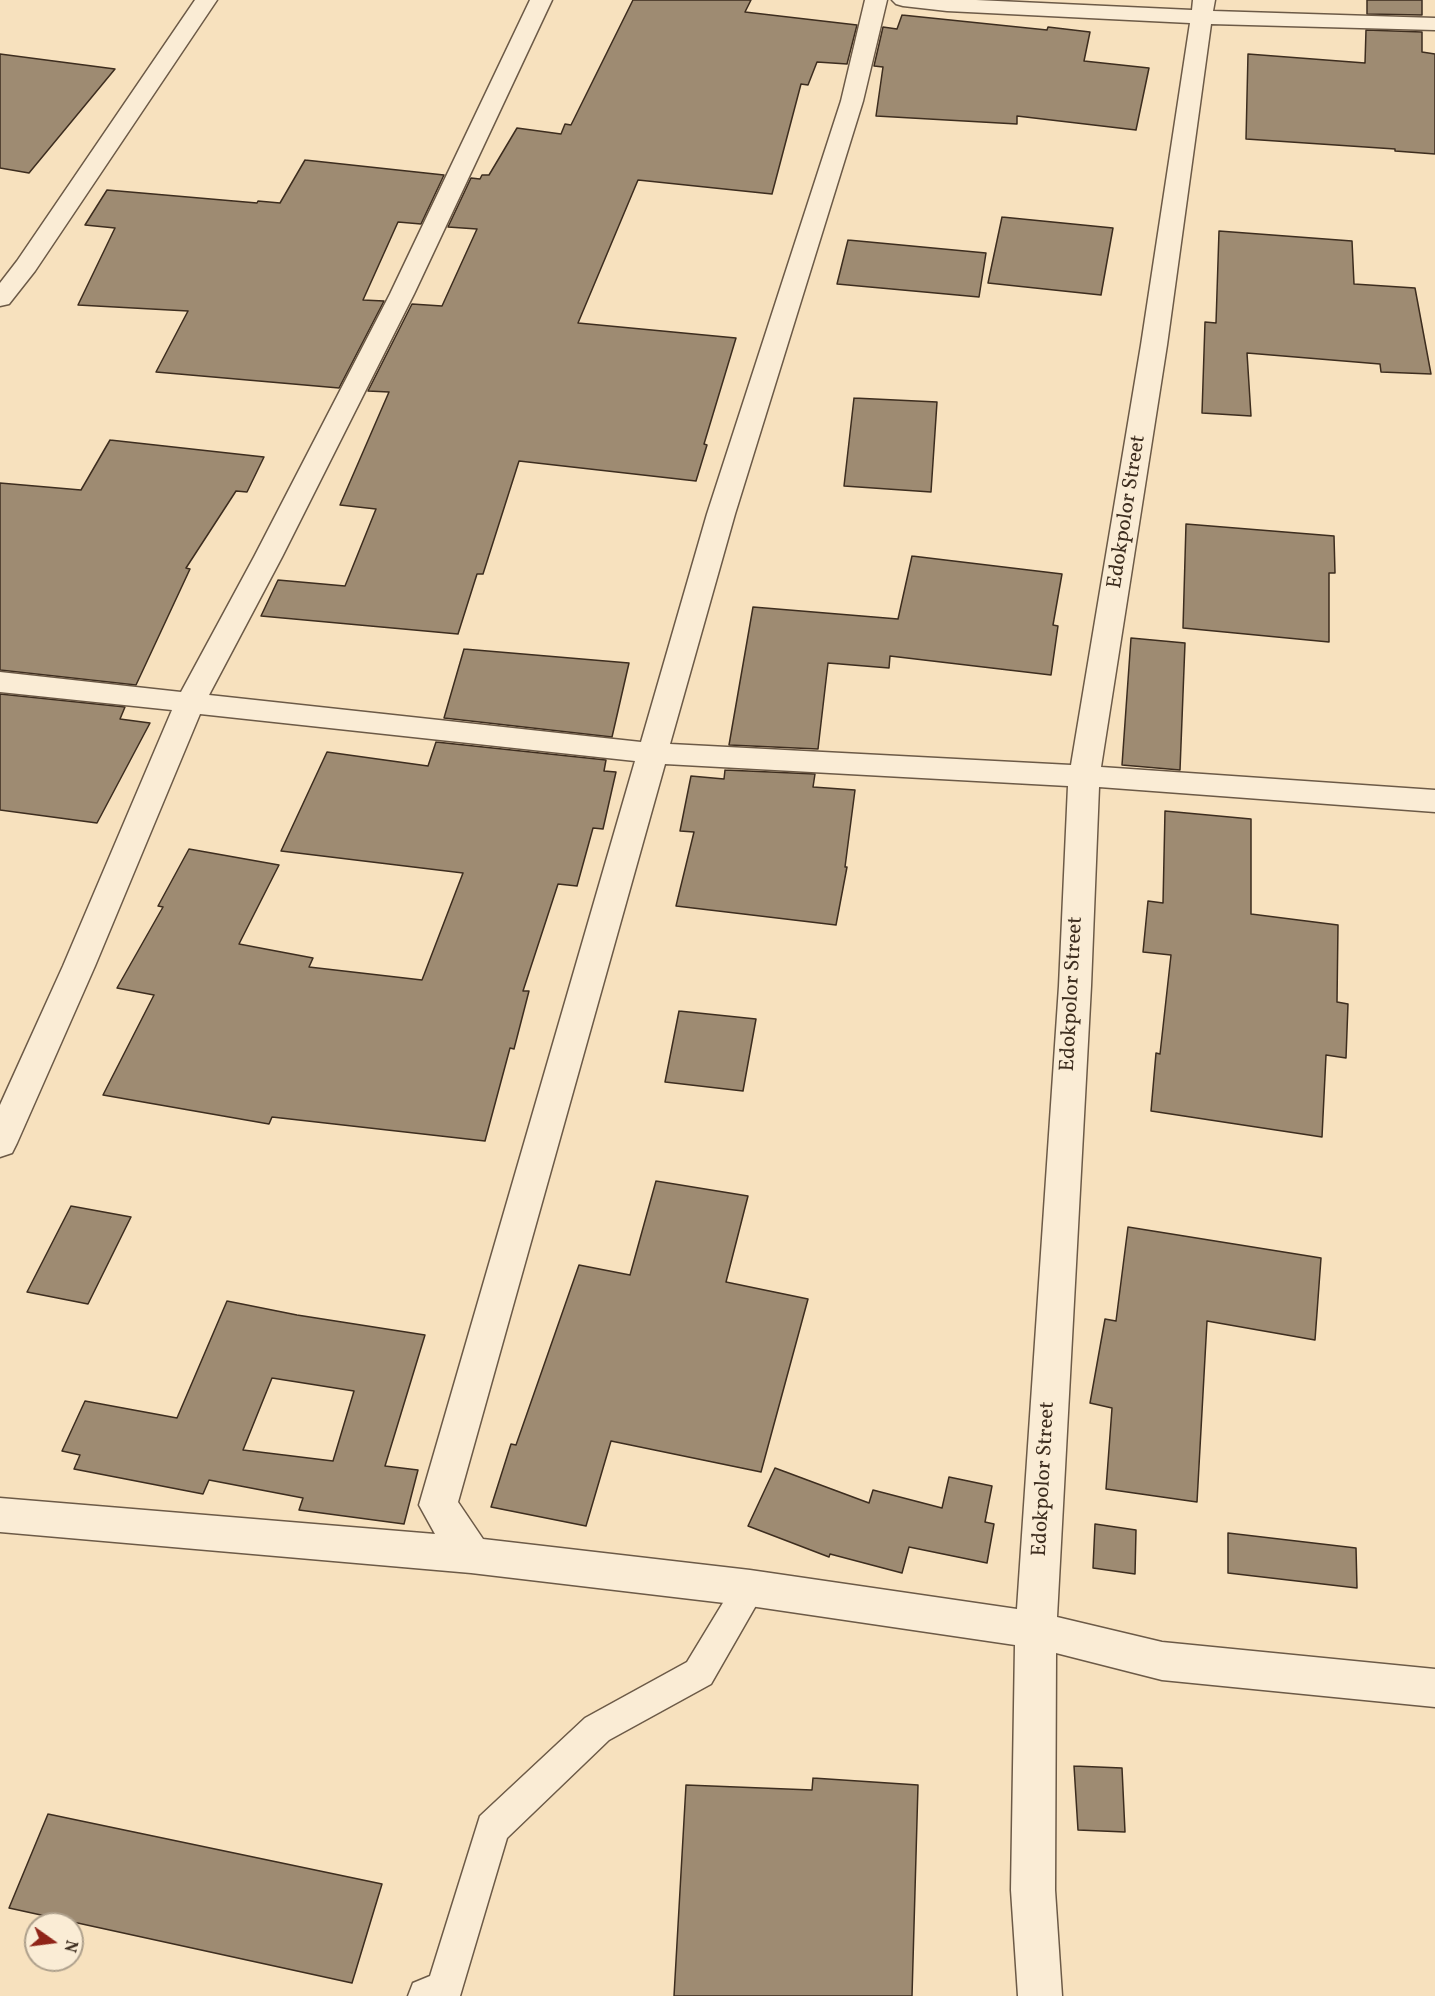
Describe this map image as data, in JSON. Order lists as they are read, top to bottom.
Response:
{
  "streets": {
    "street": ["Edokpolor Street"]
  },
  "north": "right"
}
